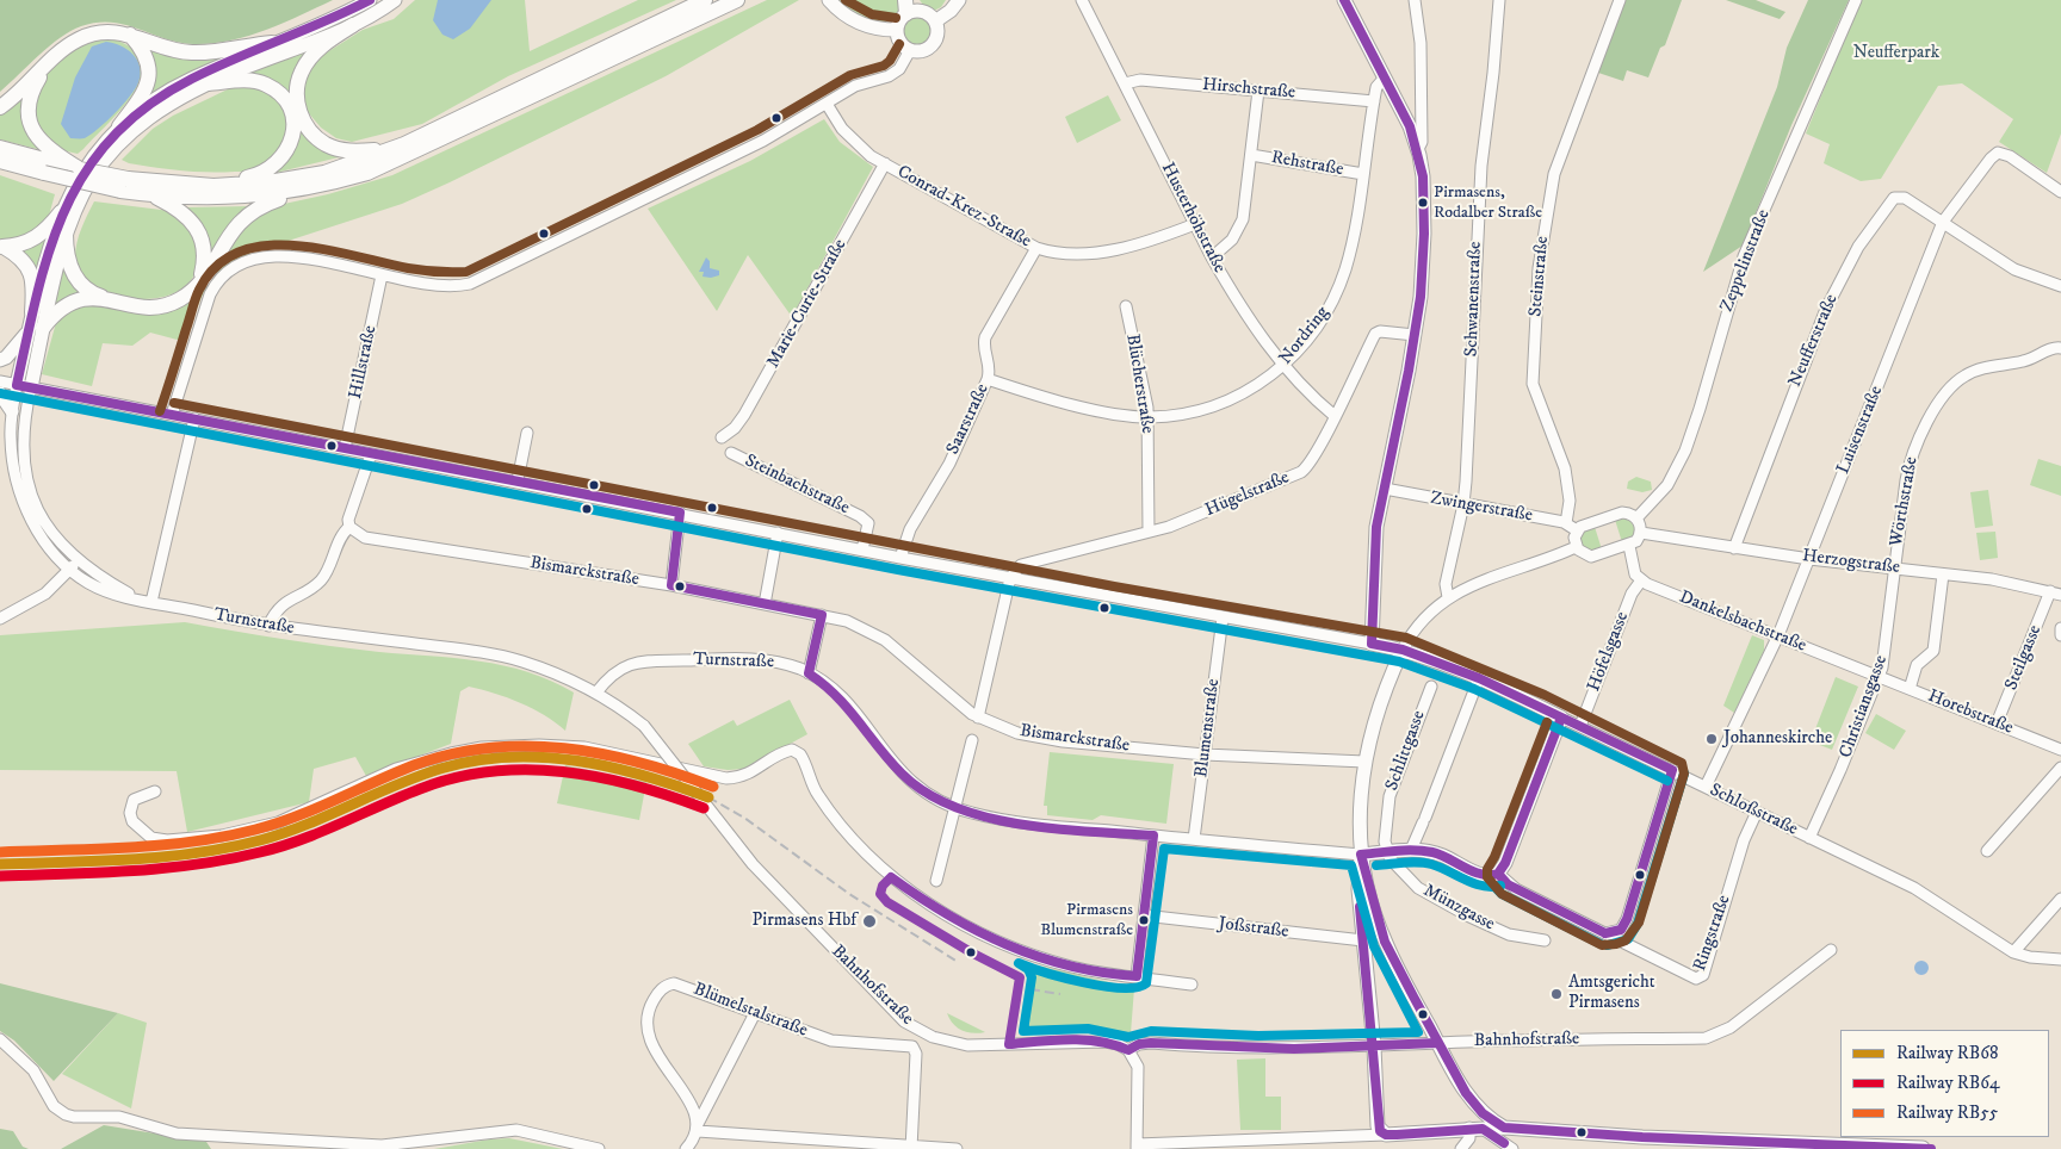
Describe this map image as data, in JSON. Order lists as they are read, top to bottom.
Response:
{
  "streets": {
    "main road": ["Schloßstraße", "Ringstraße"],
    "street": [
      "Hirschstraße",
      "Rehstraße",
      "Conrad-Krez-Straße",
      "Husterhöhstraße",
      "Zeppelinstraße",
      "Steinstraße",
      "Schwanenstraße",
      "Marie-Curie-Straße",
      "Nordring",
      "Neufferstraße",
      "Hillstraße",
      "Blücherstraße",
      "Saarstraße",
      "Luisenstraße",
      "Steinbachstraße",
      "Hügelstraße",
      "Wörthstraße",
      "Zwingerstraße",
      "Herzogstraße",
      "Bismarckstraße",
      "Turnstraße",
      "Dankelsbachstraße",
      "Höfelsgasse",
      "Steilgasse",
      "Christiansgasse",
      "Horebstraße",
      "Blumenstraße",
      "Schlittgasse",
      "Münzgasse",
      "Joßstraße",
      "Bahnhofstraße",
      "Blümelstalstraße"
    ]
  },
  "crossings": [
    ["Hirschstraße", "Husterhöhstraße"],
    ["Hirschstraße", "Nordring"],
    ["Rehstraße", "Nordring"],
    ["Conrad-Krez-Straße", "Husterhöhstraße"],
    ["Conrad-Krez-Straße", "Marie-Curie-Straße"],
    ["Conrad-Krez-Straße", "Saarstraße"],
    ["Husterhöhstraße", "Nordring"],
    ["Husterhöhstraße", "Hügelstraße"],
    ["Steinstraße", "Zwingerstraße"],
    ["Schwanenstraße", "Zwingerstraße"],
    ["Nordring", "Blücherstraße"],
    ["Nordring", "Saarstraße"],
    ["Neufferstraße", "Luisenstraße"],
    ["Neufferstraße", "Herzogstraße"],
    ["Blücherstraße", "Hügelstraße"],
    ["Luisenstraße", "Herzogstraße"],
    ["Luisenstraße", "Dankelsbachstraße"],
    ["Luisenstraße", "Schloßstraße"],
    ["Wörthstraße", "Herzogstraße"],
    ["Wörthstraße", "Christiansgasse"],
    ["Herzogstraße", "Steilgasse"],
    ["Herzogstraße", "Christiansgasse"],
    ["Bismarckstraße", "Blumenstraße"],
    ["Turnstraße", "Blumenstraße"],
    ["Turnstraße", "Ringstraße"],
    ["Turnstraße", "Bahnhofstraße"],
    ["Dankelsbachstraße", "Höfelsgasse"],
    ["Dankelsbachstraße", "Christiansgasse"],
    ["Dankelsbachstraße", "Horebstraße"],
    ["Höfelsgasse", "Schloßstraße"],
    ["Steilgasse", "Horebstraße"],
    ["Christiansgasse", "Horebstraße"],
    ["Christiansgasse", "Schloßstraße"],
    ["Schlittgasse", "Münzgasse"],
    ["Schlittgasse", "Ringstraße"],
    ["Schloßstraße", "Ringstraße"],
    ["Münzgasse", "Ringstraße"]
  ],
  "parks": ["Neufferpark"],
  "places": [
    "Pirmasens, Rodalber Straße",
    "Johanneskirche",
    "Pirmasens Blumenstraße",
    "Pirmasens Hbf",
    "Amtsgericht Pirmasens"
  ],
  "lines": ["rail line RB55", "rail line RB68", "rail line RB64"],
  "legend": ["Railway RB68", "Railway RB64", "Railway RB55"]
}
